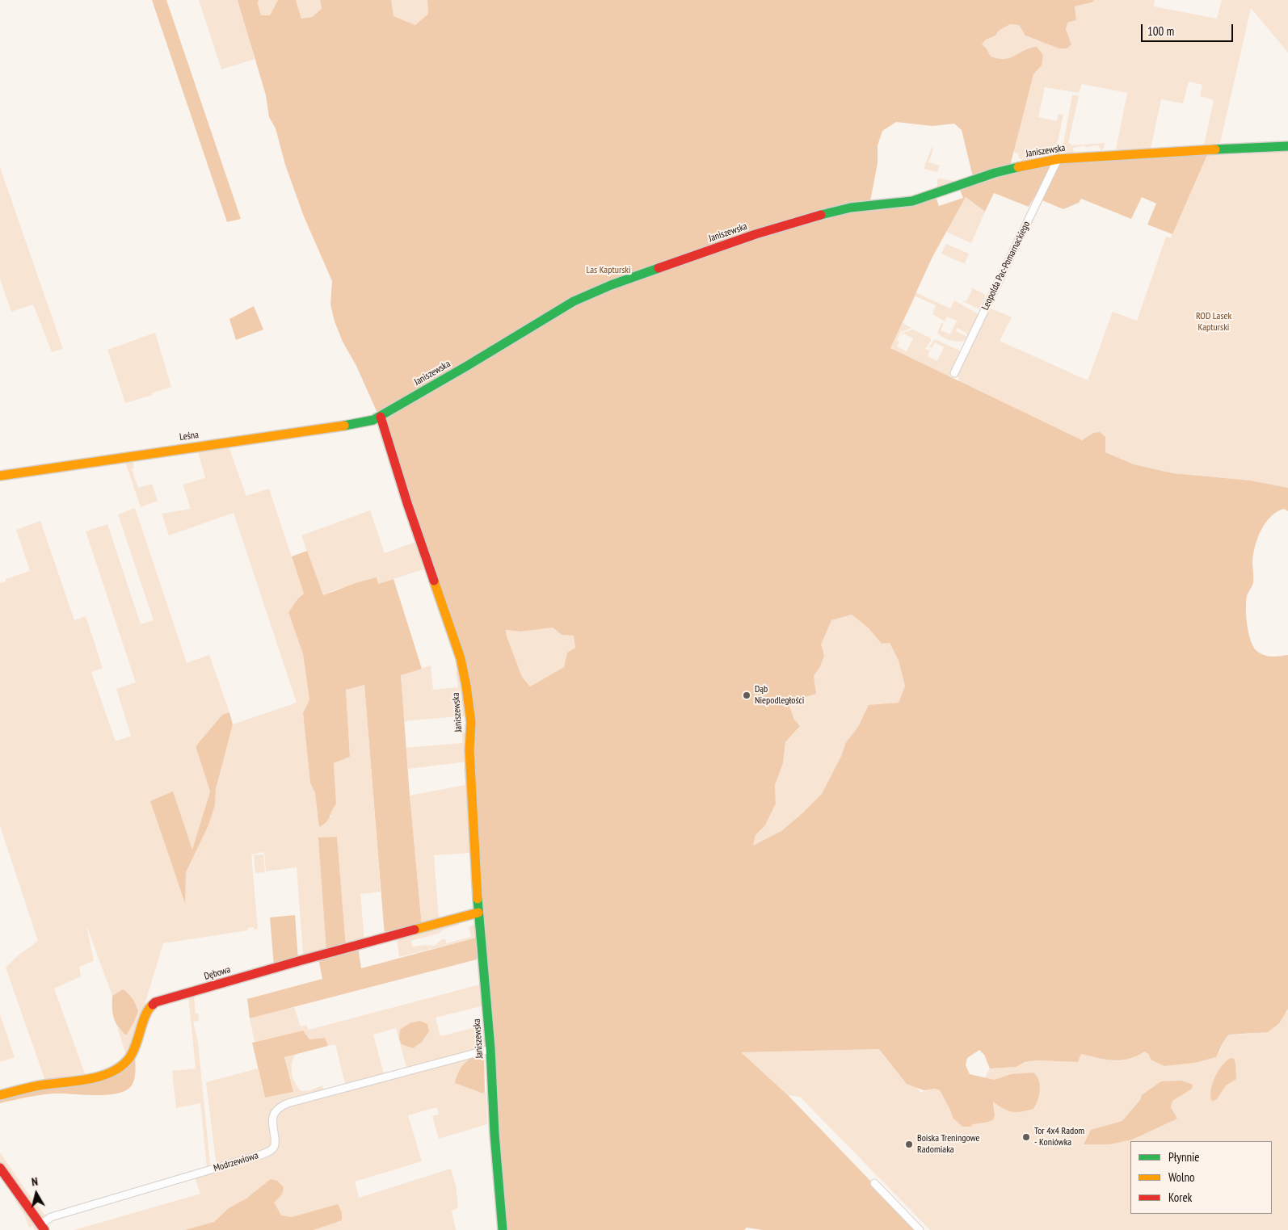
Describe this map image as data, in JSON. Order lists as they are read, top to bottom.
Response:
{
  "streets": {
    "street": [
      "Janiszewska",
      "Leopolda Pac-Pomarnackiego",
      "Leśna",
      "Dębowa",
      "Modrzewiowa"
    ]
  },
  "crossings": [
    ["Janiszewska", "Leopolda Pac-Pomarnackiego"],
    ["Janiszewska", "Leśna"],
    ["Janiszewska", "Dębowa"],
    ["Janiszewska", "Modrzewiowa"]
  ],
  "parks": ["Las Kapturski", "ROD Lasek Kapturski"],
  "places": ["Dąb Niepodległości", "Tor 4x4 Radom - Koniówka", "Boiska Treningowe Radomiaka"],
  "legend": ["Płynnie", "Wolno", "Korek"],
  "scale_bar": "100 m",
  "north": "top"
}
